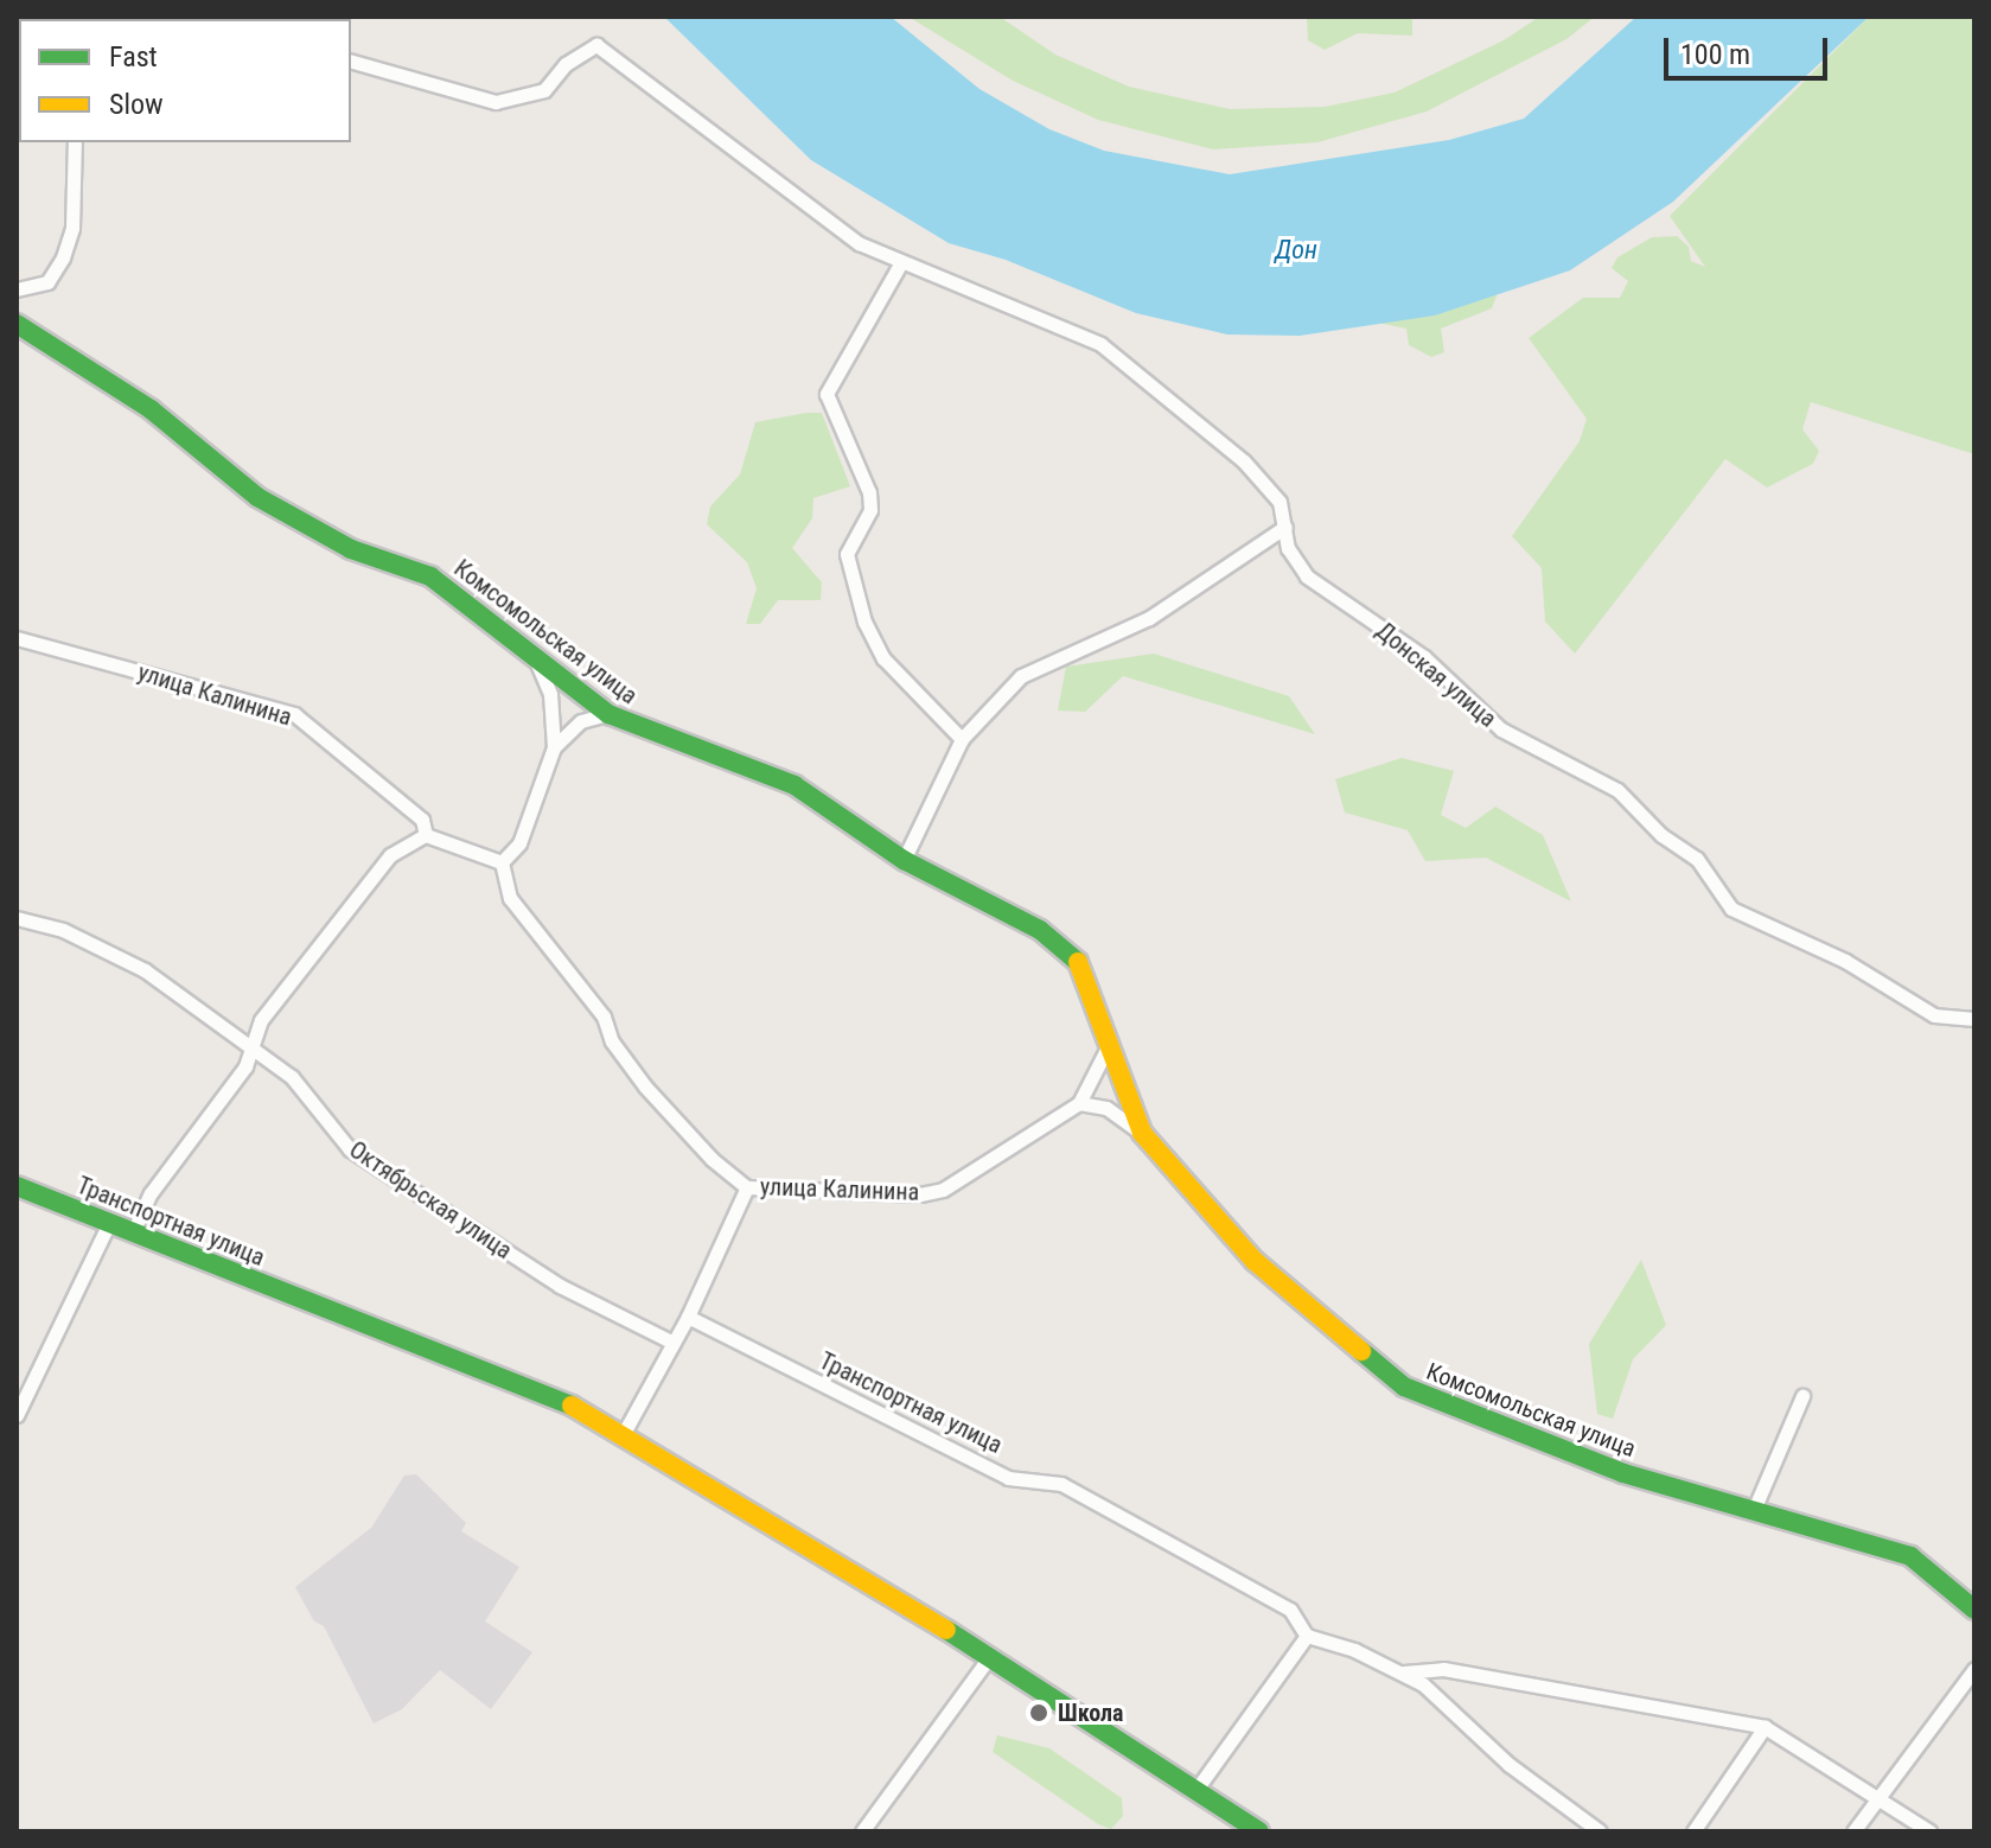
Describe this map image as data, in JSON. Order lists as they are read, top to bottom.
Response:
{
  "streets": {
    "street": [
      "Комсомольская улица",
      "Донская улица",
      "улица Калинина",
      "Октябрьская улица",
      "Транспортная улица"
    ]
  },
  "water": ["Дон"],
  "places": ["Школа"],
  "legend": ["Fast", "Slow"],
  "scale_bar": "100 m"
}
